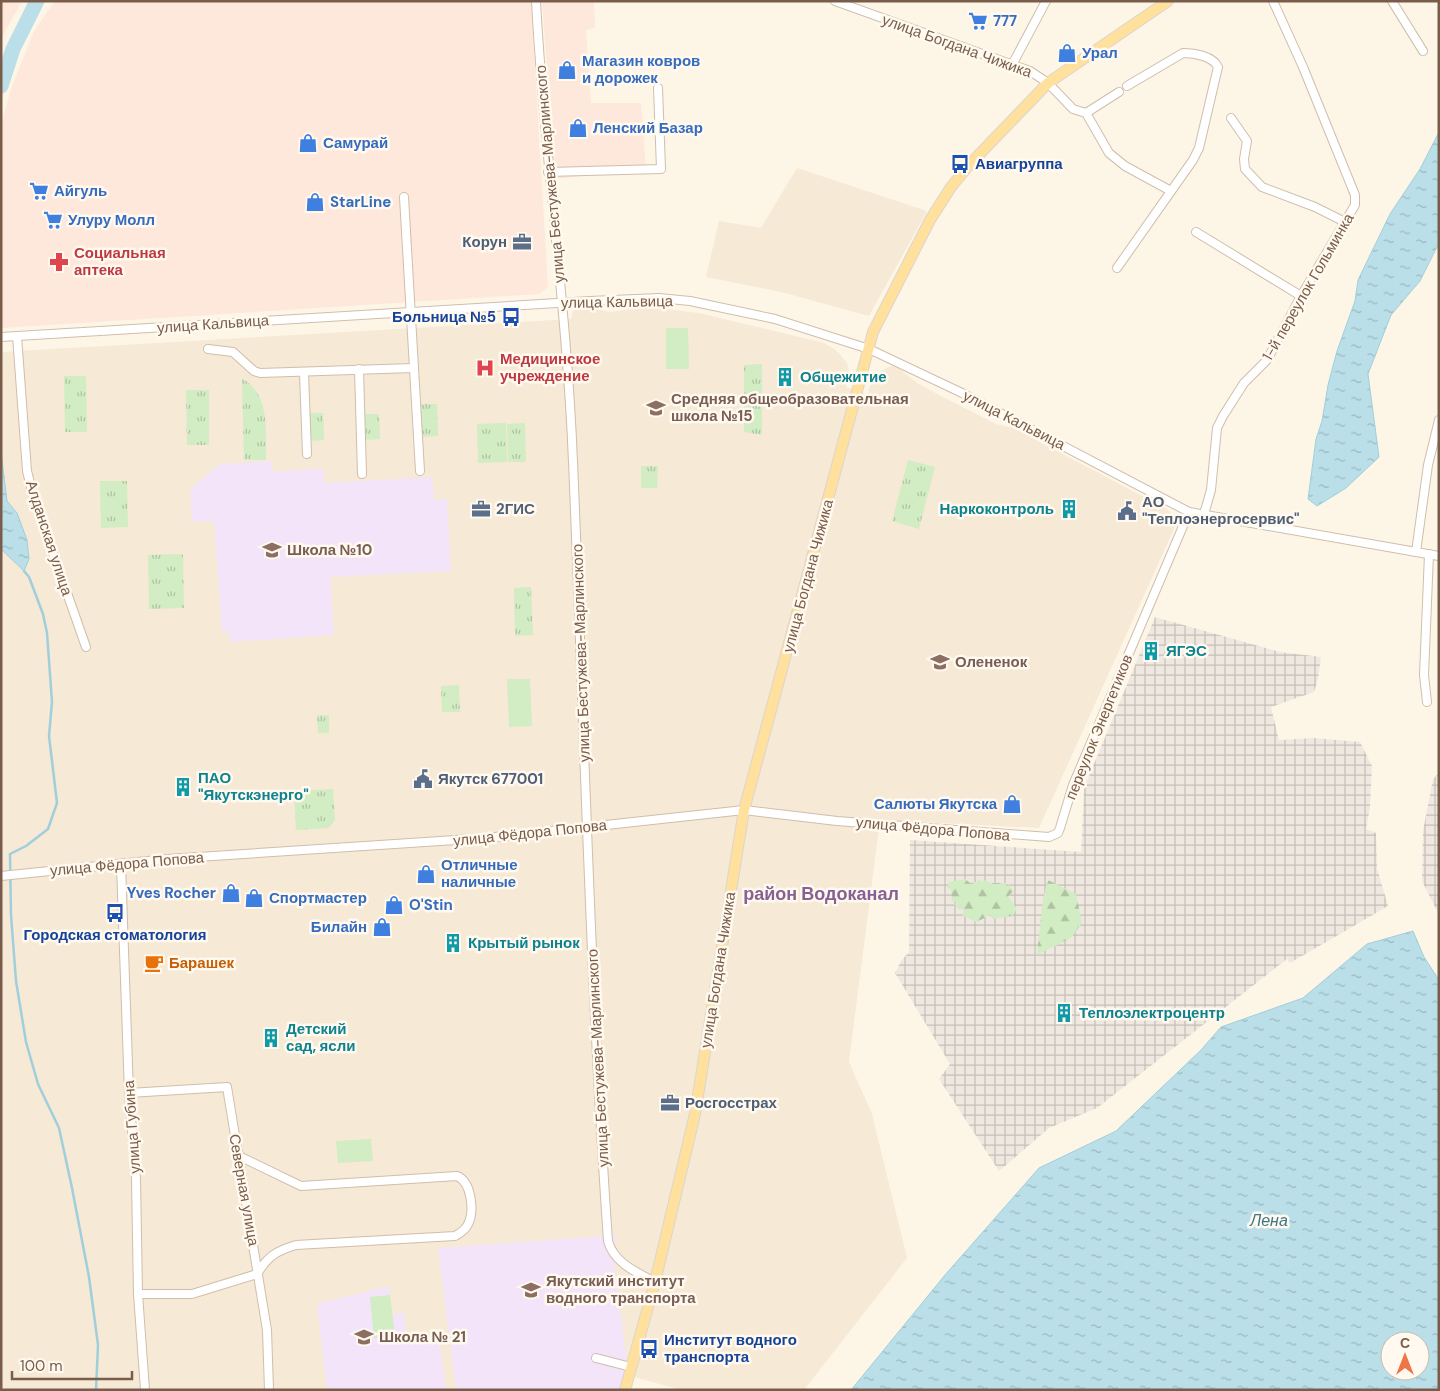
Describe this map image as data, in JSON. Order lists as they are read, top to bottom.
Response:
{
  "streets": {
    "main road": ["улица Богдана Чижика"],
    "street": [
      "улица Бестужева-Марлинского",
      "1-й переулок Гольминка",
      "улица Кальвица",
      "Алданская улица",
      "переулок Энергетиков",
      "улица Фёдора Попова",
      "улица Губина",
      "Северная улица"
    ]
  },
  "crossings": [
    ["улица Богдана Чижика", "улица Бестужева-Марлинского"],
    ["улица Богдана Чижика", "улица Кальвица"],
    ["улица Богдана Чижика", "улица Фёдора Попова"],
    ["улица Бестужева-Марлинского", "улица Кальвица"],
    ["улица Бестужева-Марлинского", "улица Фёдора Попова"],
    ["улица Кальвица", "Алданская улица"],
    ["улица Кальвица", "переулок Энергетиков"],
    ["переулок Энергетиков", "улица Фёдора Попова"],
    ["улица Фёдора Попова", "улица Губина"],
    ["улица Губина", "Северная улица"]
  ],
  "districts": ["район Водоканал"],
  "water": ["Лена"],
  "places": {
    "supermarket": ["777", "Айгуль", "Улуру Молл"],
    "shop": [
      "Урал",
      "Магазин ковров и дорожек",
      "Ленский Базар",
      "Самурай",
      "StarLine",
      "Салюты Якутска",
      "Отличные наличные",
      "Yves Rocher",
      "Спортмастер",
      "O'Stin",
      "Билайн"
    ],
    "bus stop": [
      "Авиагруппа",
      "Больница №5",
      "Городская стоматология",
      "Институт водного транспорта"
    ],
    "office": ["Корун", "2ГИС", "Росгосстрах"],
    "pharmacy": ["Социальная аптека"],
    "hospital": ["Медицинское учреждение"],
    "building": [
      "Общежитие",
      "Наркоконтроль",
      "ЯГЭС",
      "ПАО \"Якутскэнерго\"",
      "Крытый рынок",
      "Теплоэлектроцентр",
      "Детский сад, ясли"
    ],
    "school or university": [
      "Средняя общеобразовательная школа №15",
      "Школа №10",
      "Олененок",
      "Якутский институт водного транспорта",
      "Школа № 21"
    ],
    "public building": ["АО \"Теплоэнергосервис\"", "Якутск 677001"],
    "cafe": ["Барашек"]
  },
  "scale_bar": "100 m",
  "north": "top"
}
